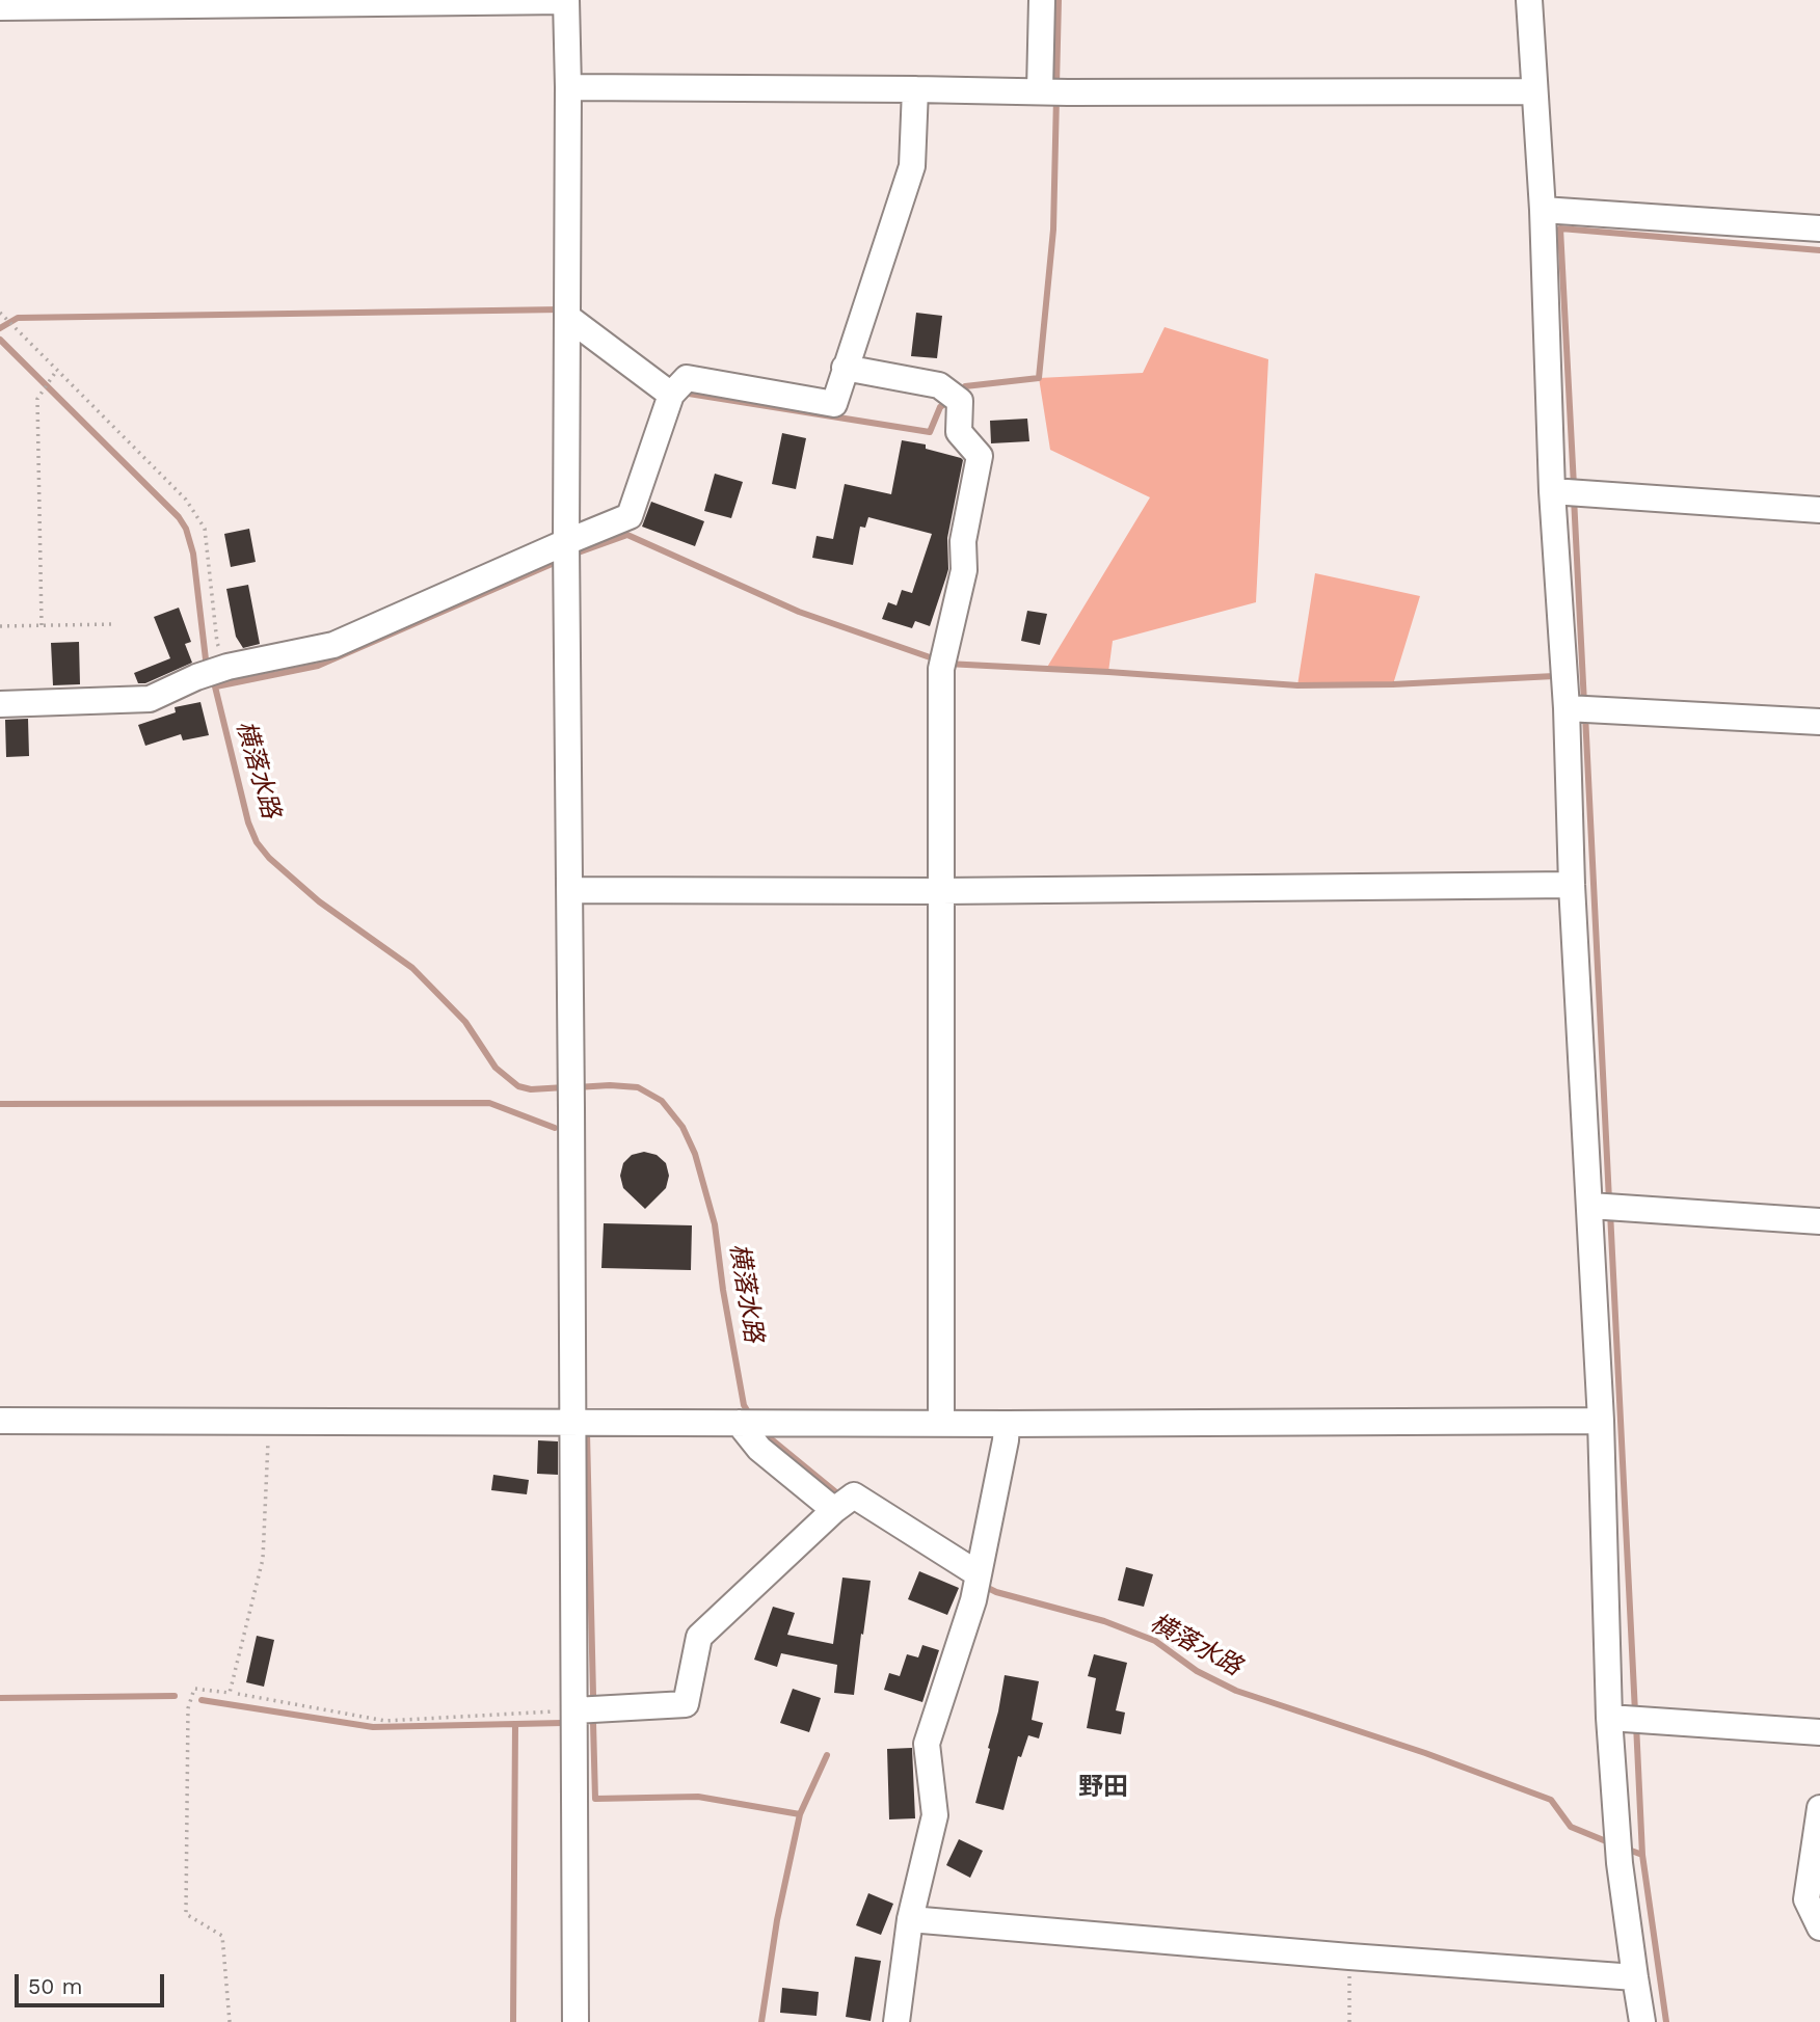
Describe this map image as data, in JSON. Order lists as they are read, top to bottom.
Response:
{
  "districts": ["野田"],
  "water": ["横落水路"],
  "scale_bar": "50 m"
}
